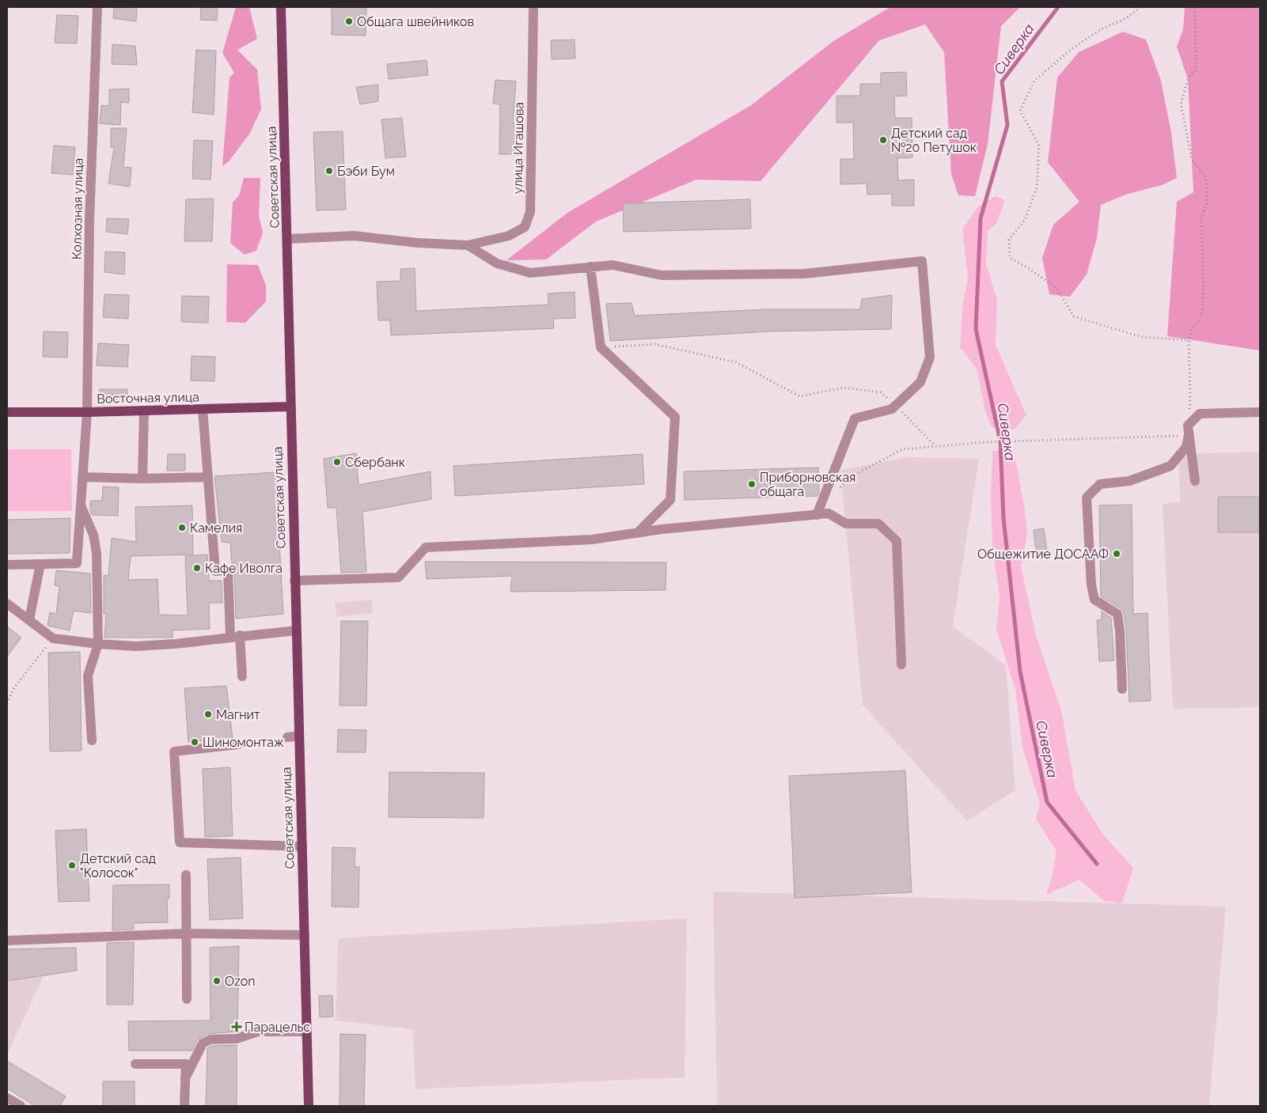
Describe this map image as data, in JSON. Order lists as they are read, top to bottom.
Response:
{
  "streets": {
    "main road": ["Советская улица", "Восточная улица"],
    "street": ["улица Игашова", "Колхозная улица"]
  },
  "crossings": [
    ["Советская улица", "Восточная улица"],
    ["Колхозная улица", "Восточная улица"]
  ],
  "water": ["Сиверка"],
  "places": {
    "other": [
      "Общага швейников",
      "Детский сад №20 Петушок",
      "Бэби Бум",
      "Сбербанк",
      "Приборновская общага",
      "Камелия",
      "Общежитие ДОСААФ",
      "Кафе Иволга",
      "Магнит",
      "Шиномонтаж",
      "Детский сад \"Колосок\"",
      "Ozon"
    ],
    "health": ["Парацельс"]
  }
}
